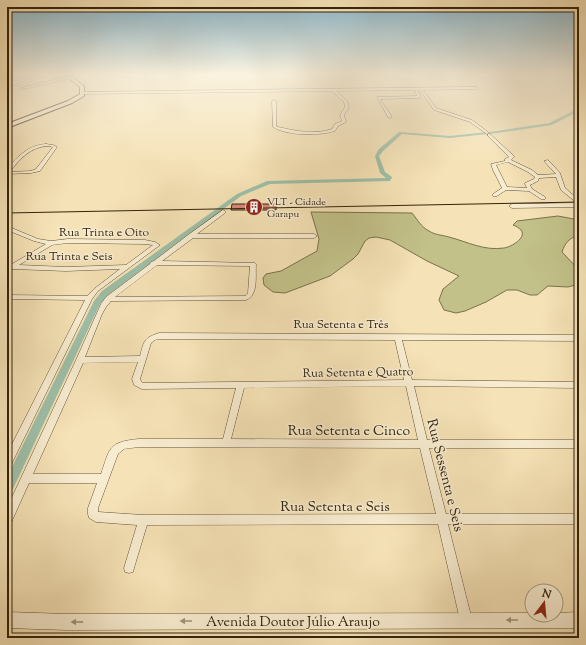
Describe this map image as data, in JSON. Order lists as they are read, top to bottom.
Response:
{
  "streets": {
    "street": [
      "Rua Trinta e Oito",
      "Rua Trinta e Seis",
      "Rua Setenta e Três",
      "Rua Setenta e Quatro",
      "Rua Setenta e Cinco",
      "Rua Sessenta e Seis",
      "Rua Setenta e Seis",
      "Avenida Doutor Júlio Araujo"
    ]
  },
  "crossings": [
    ["Rua Trinta e Oito", "Rua Trinta e Seis"],
    ["Rua Setenta e Três", "Rua Setenta e Quatro"],
    ["Rua Setenta e Três", "Rua Sessenta e Seis"],
    ["Rua Setenta e Quatro", "Rua Sessenta e Seis"],
    ["Rua Setenta e Cinco", "Rua Sessenta e Seis"],
    ["Rua Setenta e Cinco", "Rua Setenta e Seis"],
    ["Rua Sessenta e Seis", "Rua Setenta e Seis"],
    ["Rua Sessenta e Seis", "Avenida Doutor Júlio Araujo"]
  ],
  "one_way": ["Avenida Doutor Júlio Araujo"],
  "places": {
    "building": ["VLT - Cidade Garapu"]
  },
  "north": "top"
}
